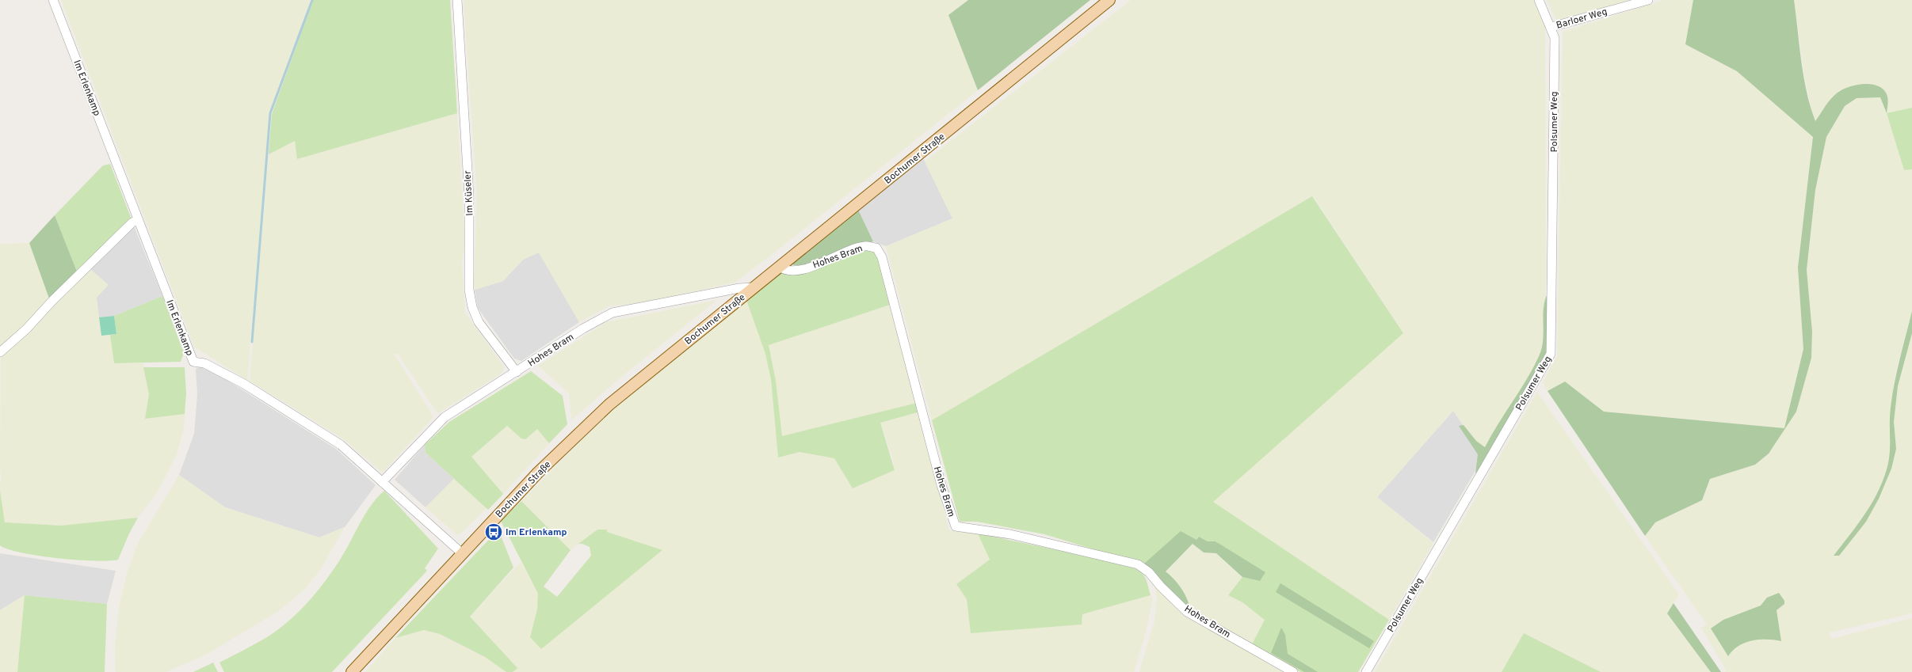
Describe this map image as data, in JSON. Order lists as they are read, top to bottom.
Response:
{
  "streets": {
    "main road": ["Bochumer Straße"],
    "street": [
      "Barloer Weg",
      "Im Erlenkamp",
      "Polsumer Weg",
      "Im Küseler",
      "Hohes Bram"
    ]
  },
  "crossings": [
    ["Barloer Weg", "Polsumer Weg"],
    ["Im Erlenkamp", "Bochumer Straße"],
    ["Im Erlenkamp", "Hohes Bram"],
    ["Bochumer Straße", "Hohes Bram"],
    ["Im Küseler", "Hohes Bram"]
  ],
  "places": {
    "bus stop": ["Im Erlenkamp"]
  }
}
